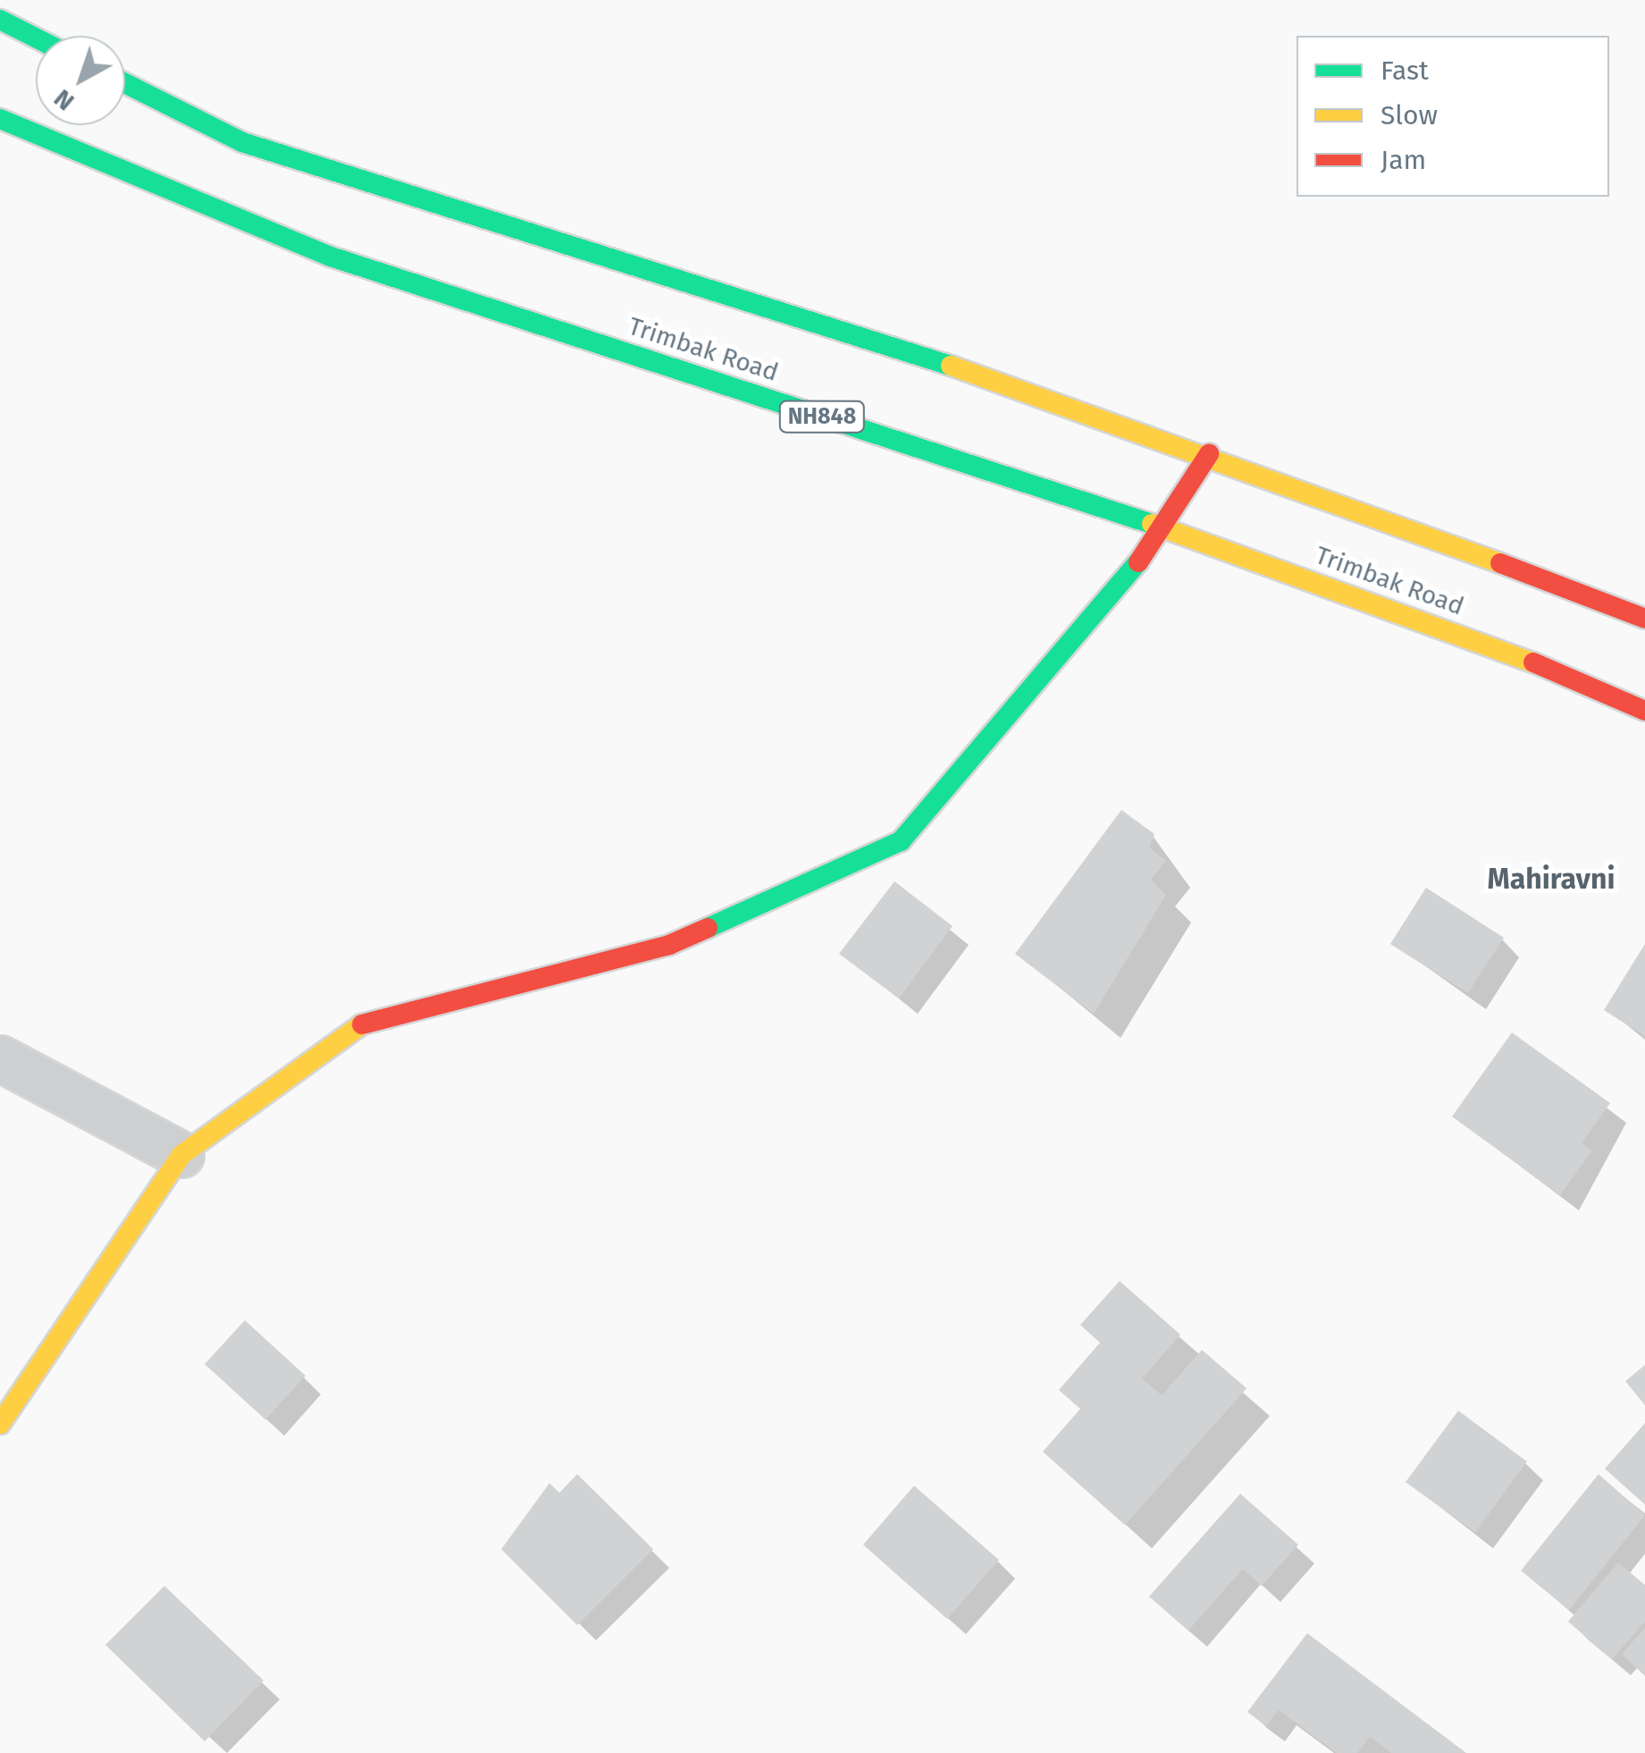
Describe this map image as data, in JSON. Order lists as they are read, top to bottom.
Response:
{
  "streets": {
    "main road": ["Trimbak Road", "NH848"]
  },
  "districts": ["Mahiravni"],
  "legend": ["Fast", "Slow", "Jam"],
  "north": "bottom left"
}
